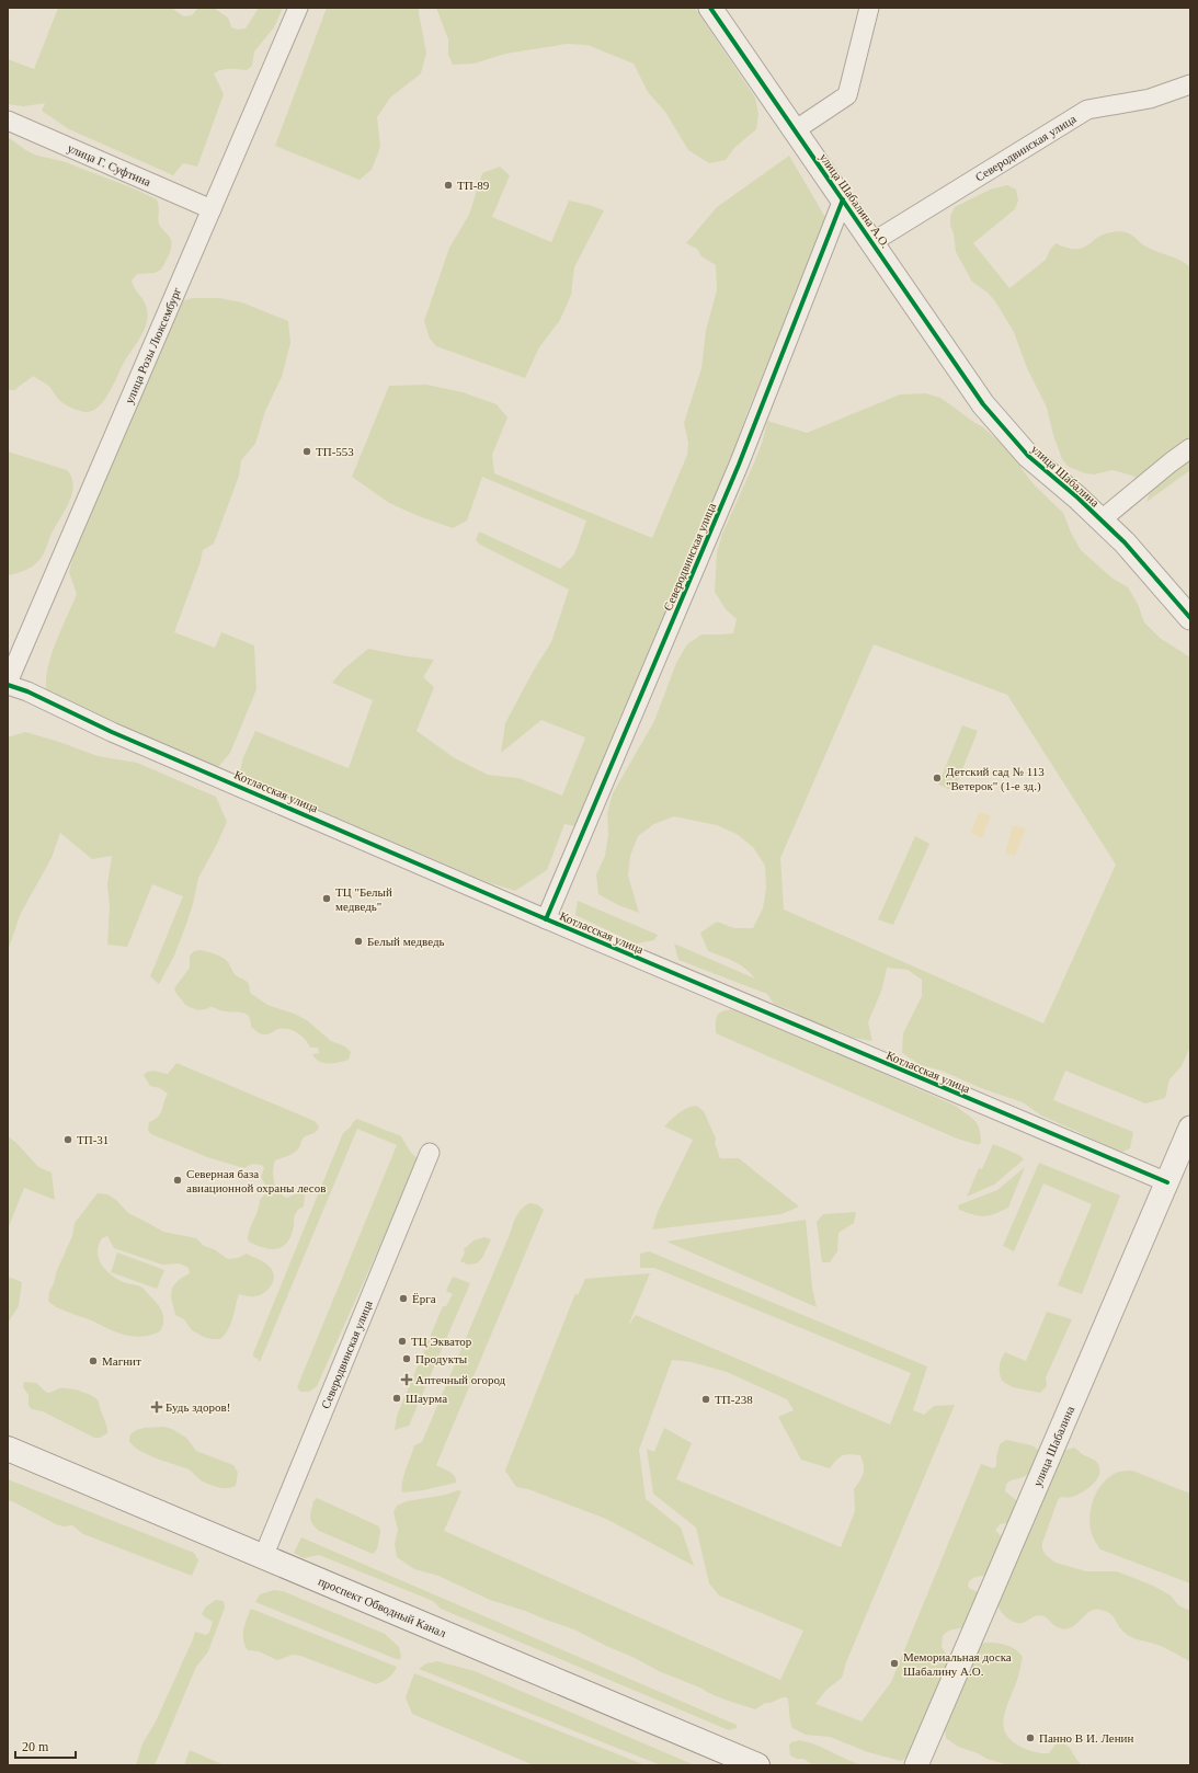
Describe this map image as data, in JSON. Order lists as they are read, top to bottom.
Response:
{
  "streets": {
    "main road": ["проспект Обводный Канал"],
    "street": [
      "Северодвинская улица",
      "улица Г. Суфтина",
      "улица Шабалина А.О.",
      "улица Розы Люксембург",
      "улица Шабалина",
      "Котласская улица"
    ]
  },
  "crossings": [
    ["Северодвинская улица", "улица Шабалина А.О."],
    ["Северодвинская улица", "Котласская улица"],
    ["Северодвинская улица", "проспект Обводный Канал"],
    ["улица Г. Суфтина", "улица Розы Люксембург"],
    ["улица Шабалина А.О.", "улица Шабалина"],
    ["улица Розы Люксембург", "Котласская улица"],
    ["улица Шабалина", "Котласская улица"]
  ],
  "places": {
    "other": [
      "ТП-89",
      "ТП-553",
      "Детский сад № 113 \"Ветерок\" (1-е зд.)",
      "ТЦ \"Белый медведь\"",
      "Белый медведь",
      "ТП-31",
      "Северная база авиационной охраны лесов",
      "Ёрга",
      "ТЦ Экватор",
      "Продукты",
      "Магнит",
      "Шаурма",
      "ТП-238",
      "Мемориальная доска Шабалину А.О.",
      "Панно В И. Ленин"
    ],
    "health": ["Аптечный огород", "Будь здоров!"]
  },
  "scale_bar": "20 m"
}
